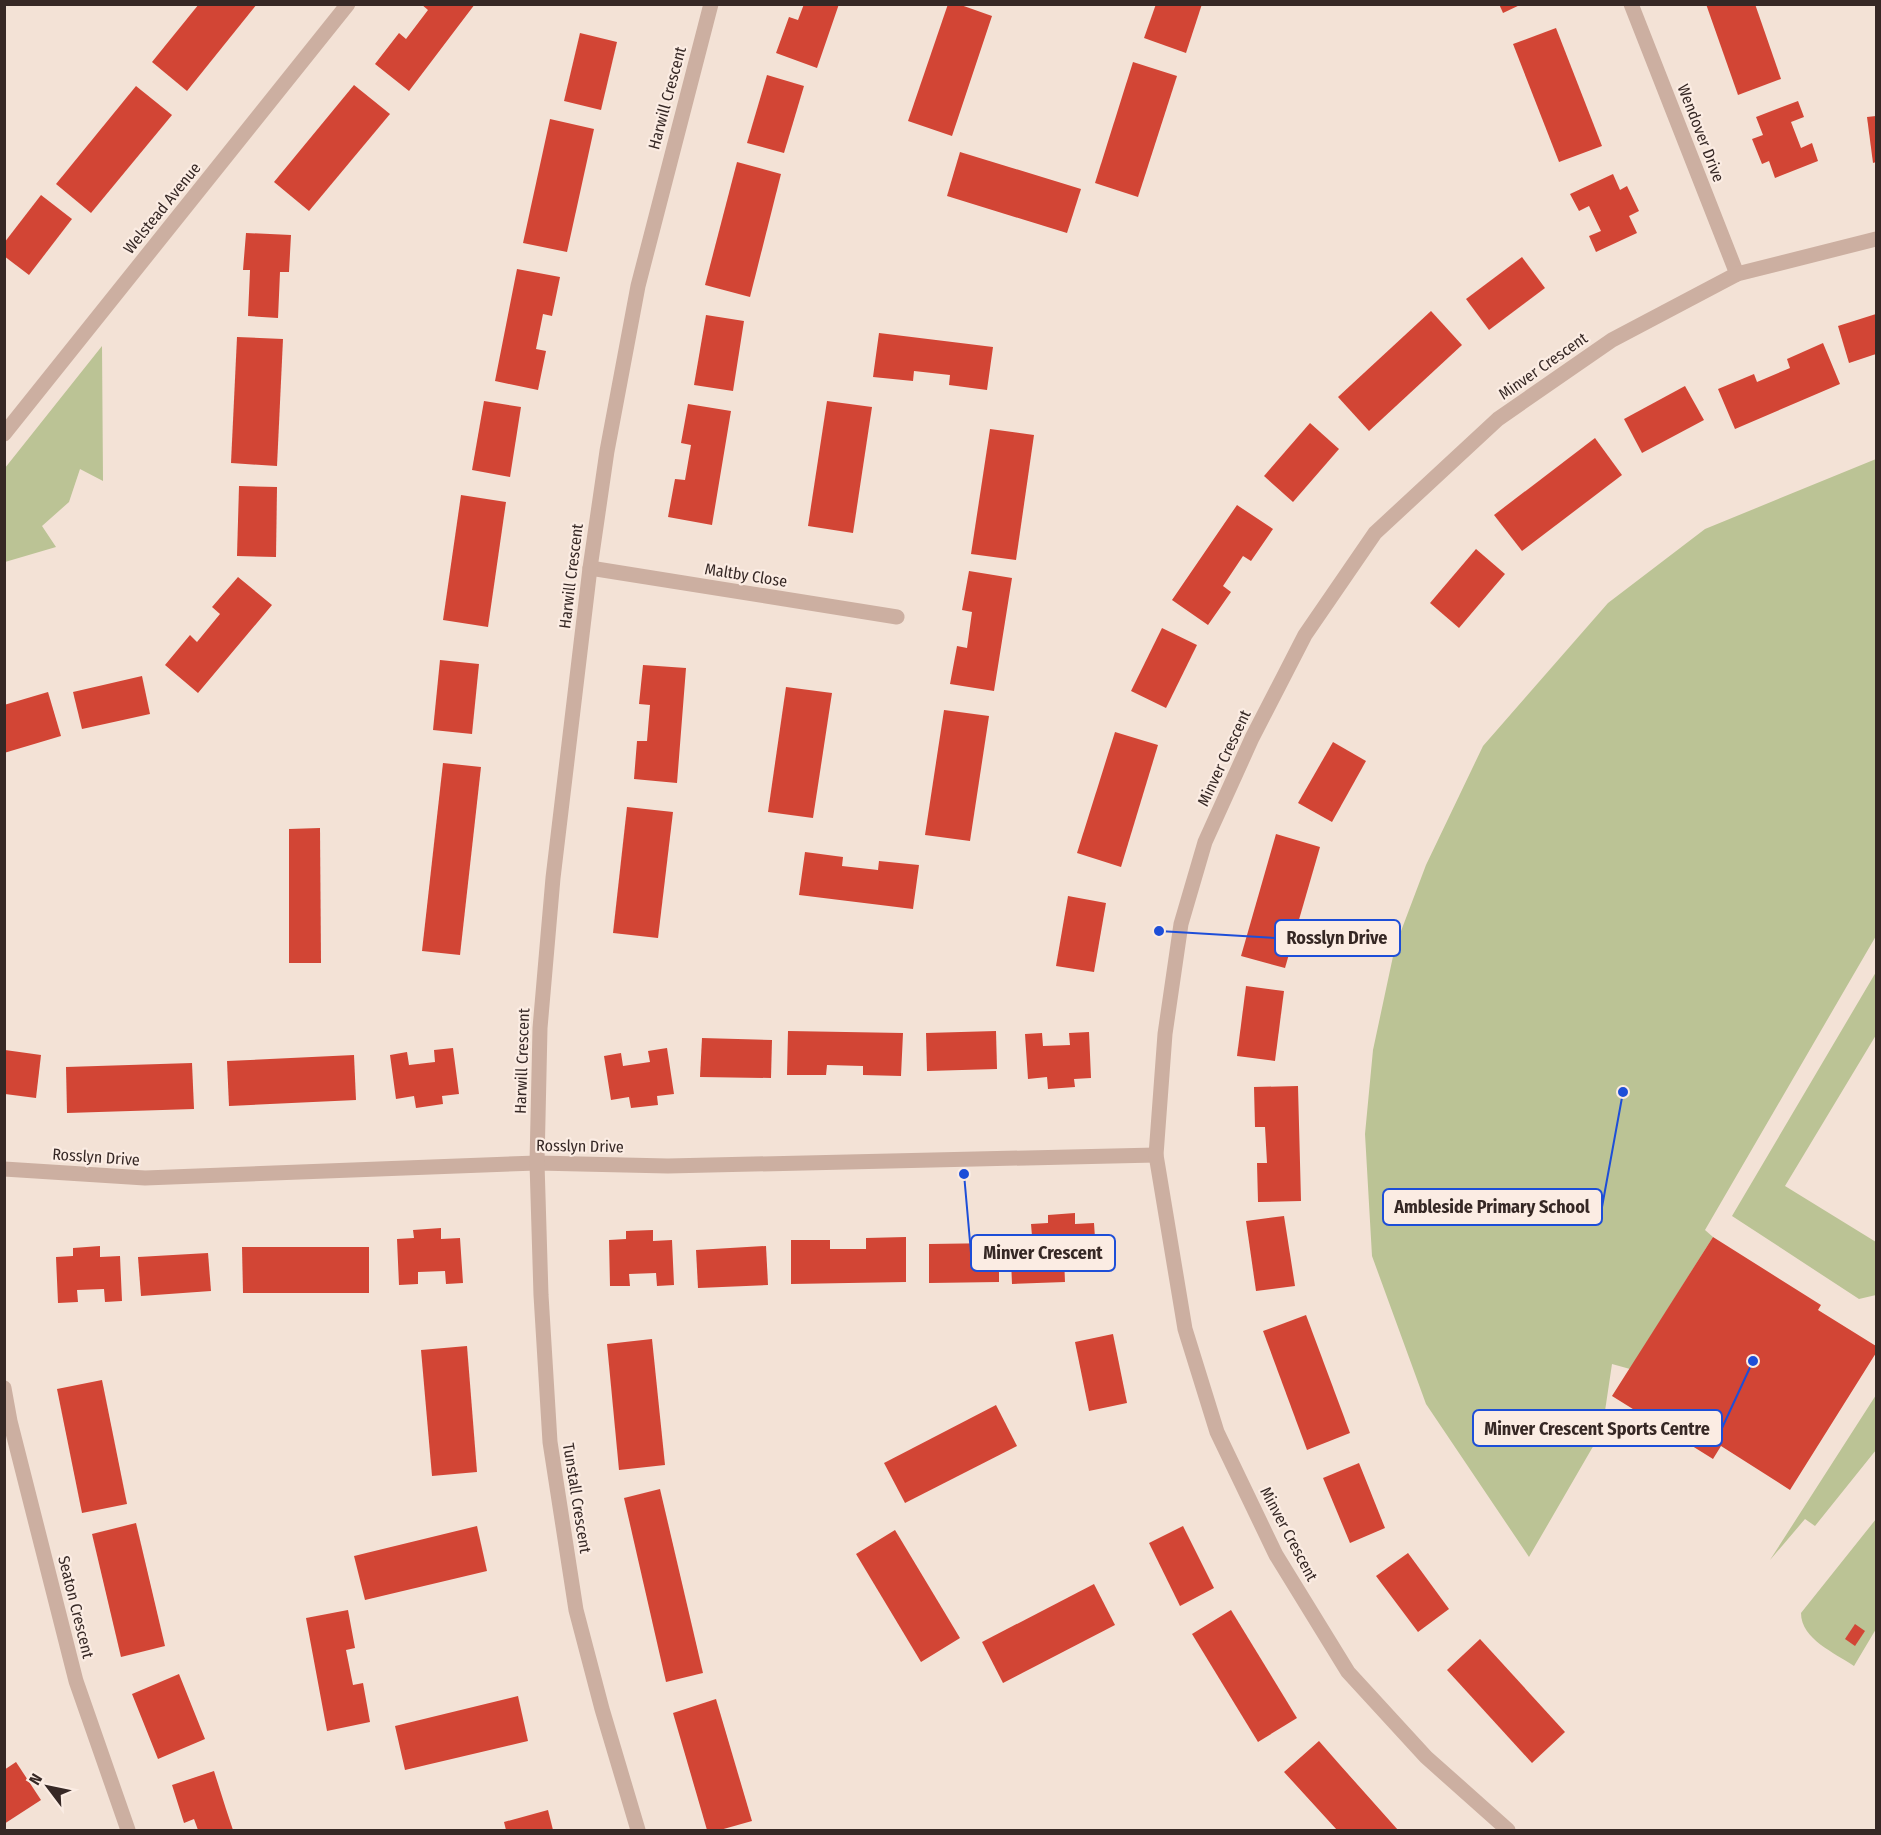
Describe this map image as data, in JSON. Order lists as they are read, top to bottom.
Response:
{
  "streets": {
    "street": [
      "Harwill Crescent",
      "Wendover Drive",
      "Welstead Avenue",
      "Minver Crescent",
      "Maltby Close",
      "Rosslyn Drive",
      "Tunstall Crescent",
      "Seaton Crescent"
    ]
  },
  "crossings": [
    ["Harwill Crescent", "Maltby Close"],
    ["Harwill Crescent", "Rosslyn Drive"],
    ["Harwill Crescent", "Tunstall Crescent"],
    ["Wendover Drive", "Minver Crescent"],
    ["Minver Crescent", "Rosslyn Drive"],
    ["Rosslyn Drive", "Tunstall Crescent"]
  ],
  "places": [
    "Rosslyn Drive",
    "Ambleside Primary School",
    "Minver Crescent",
    "Minver Crescent Sports Centre"
  ],
  "north": "top left"
}
